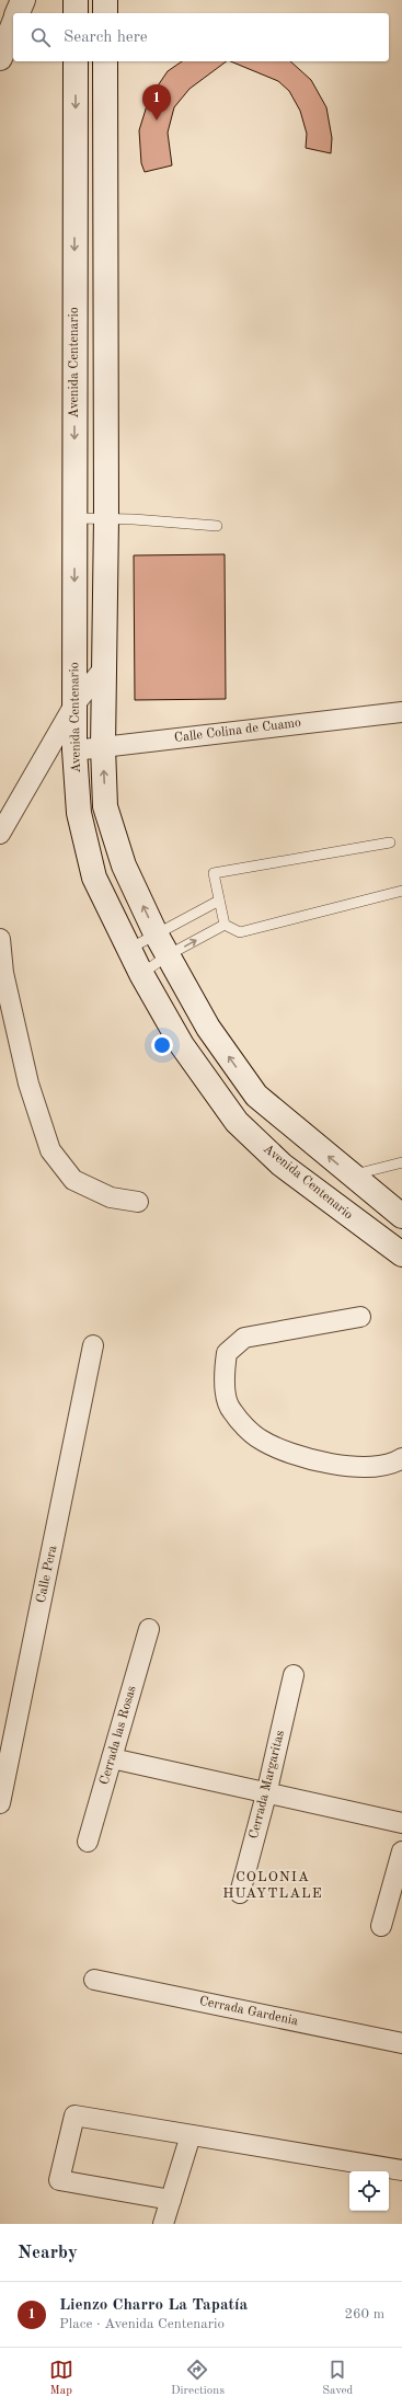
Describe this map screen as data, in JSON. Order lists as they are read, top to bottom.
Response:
{
  "streets": {
    "main road": ["Avenida Centenario"],
    "street": [
      "Calle Colina de Cuamo",
      "Calle Pera",
      "Cerrada las Rosas",
      "Cerrada Margaritas",
      "Cerrada Gardenia"
    ]
  },
  "crossings": [
    ["Avenida Centenario", "Calle Colina de Cuamo"]
  ],
  "districts": ["COLONIA HUAYTLALE"],
  "page": {
    "search": "Search here",
    "pins": "1",
    "heading": "Nearby",
    "list": [
      {
        "mark": "1",
        "name": "Lienzo Charro La Tapatía",
        "note": "Place · Avenida Centenario",
        "value": "260 m"
      }
    ],
    "nav": ["Map", "Directions", "Saved"]
  }
}
